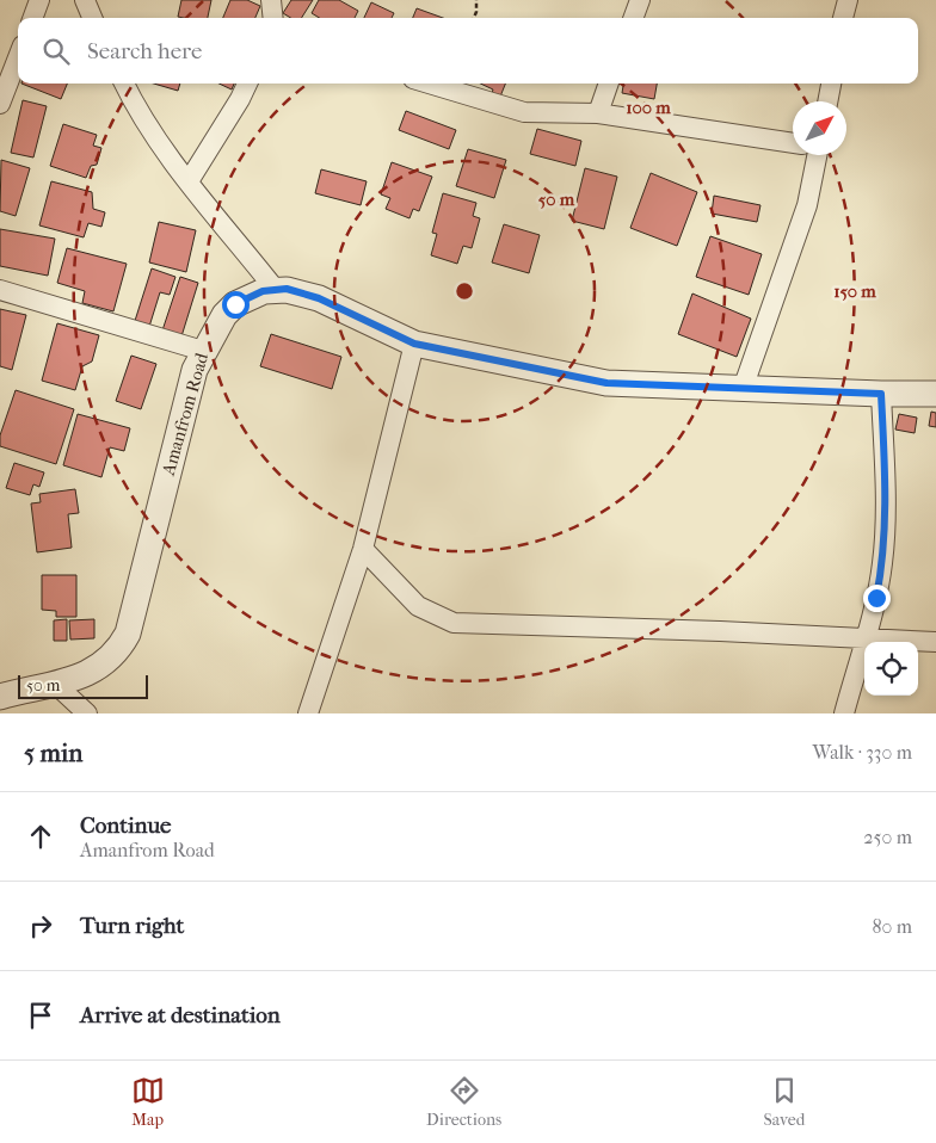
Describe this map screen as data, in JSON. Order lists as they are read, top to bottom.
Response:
{
  "streets": {
    "street": ["Amanfrom Road"]
  },
  "scale_bar": "50 m",
  "north": "top right",
  "page": {
    "search": "Search here",
    "scale": "50 m",
    "heading": ["5 min", "Walk · 330 m"],
    "list": [
      ["Continue", "Amanfrom Road", "250 m"],
      ["Turn right", "80 m"],
      "Arrive at destination"
    ],
    "nav": ["Map", "Directions", "Saved"]
  },
  "rings": ["100 m", "50 m", "150 m"]
}
